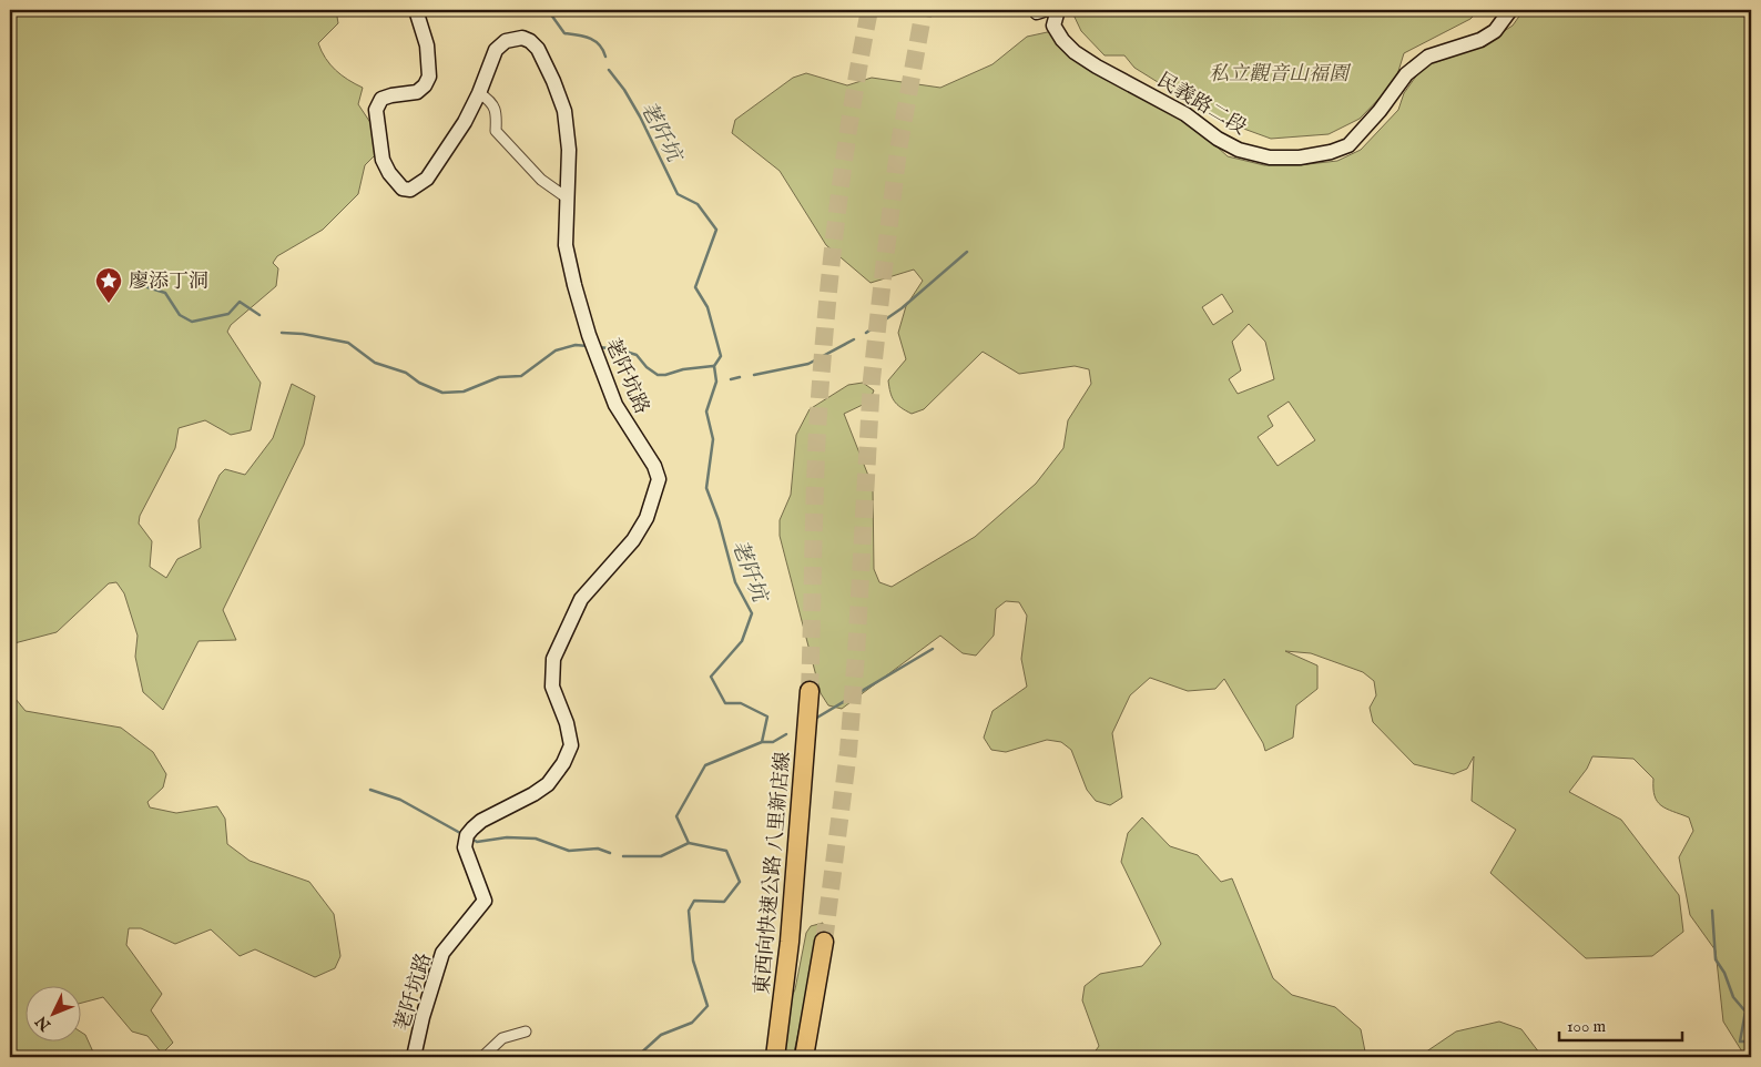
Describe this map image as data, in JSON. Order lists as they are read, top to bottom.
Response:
{
  "streets": {
    "highway": ["東西向快速公路 八里新店線"],
    "street": ["民義路二段", "荖阡坑路"]
  },
  "water": ["荖阡坑"],
  "parks": ["私立觀音山福園"],
  "places": {
    "place": ["廖添丁洞"]
  },
  "scale_bar": "100 m",
  "north": "bottom left"
}
